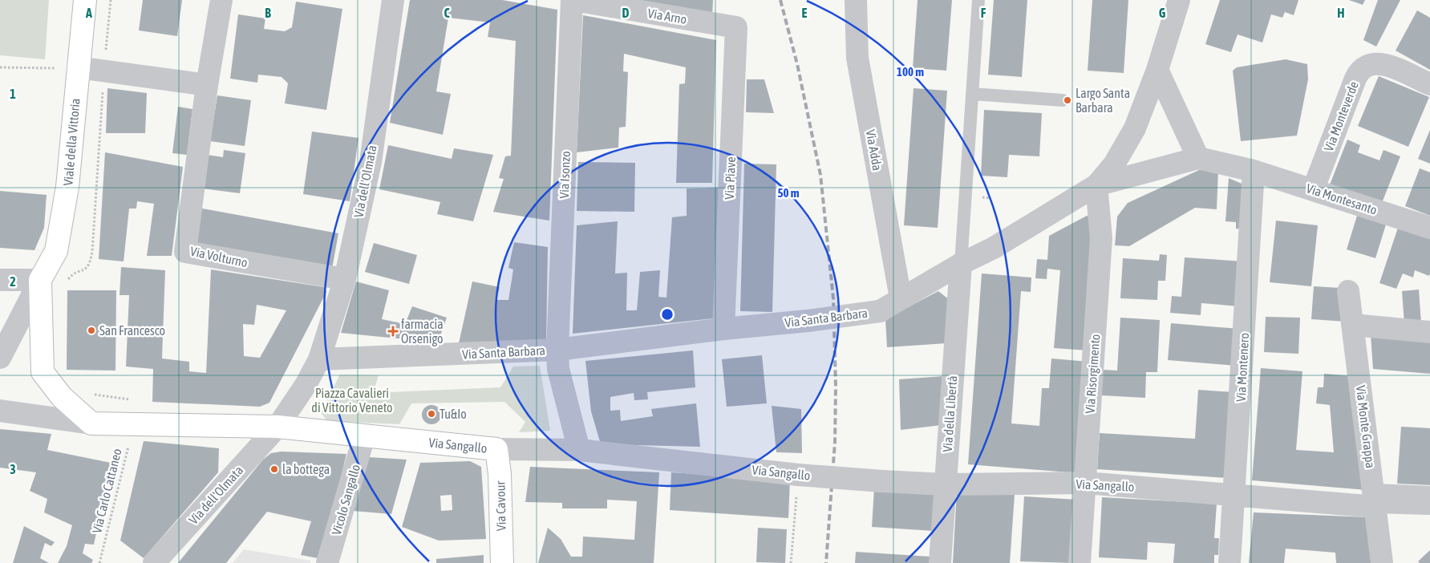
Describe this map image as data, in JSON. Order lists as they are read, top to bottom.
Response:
{
  "streets": {
    "main road": ["Viale della Vittoria", "Via Sangallo", "Via Cavour"],
    "street": [
      "Via Arno",
      "Via Monteverde",
      "Via Adda",
      "Via Isonzo",
      "Via Piave",
      "Via dell'Olmata",
      "Via Montesanto",
      "Via Volturno",
      "Via Santa Barbara",
      "Via Montenero",
      "Via Risorgimento",
      "Via della Libertà",
      "Via Monte Grappa",
      "Vicolo Sangallo"
    ],
    "path": ["Via Carlo Cattaneo"]
  },
  "crossings": [
    ["Via Arno", "Via Isonzo"],
    ["Via Arno", "Via Piave"],
    ["Via Monteverde", "Via Montesanto"],
    ["Via Adda", "Via Santa Barbara"],
    ["Via Isonzo", "Via Santa Barbara"],
    ["Via Piave", "Via Santa Barbara"],
    ["Via dell'Olmata", "Via Volturno"],
    ["Via dell'Olmata", "Via Santa Barbara"],
    ["Via dell'Olmata", "Via Sangallo"],
    ["Via Montesanto", "Via Montenero"],
    ["Via Santa Barbara", "Via Risorgimento"],
    ["Via Santa Barbara", "Via della Libertà"],
    ["Via Montenero", "Via Sangallo"],
    ["Via Risorgimento", "Via Sangallo"],
    ["Via della Libertà", "Via Sangallo"],
    ["Via Monte Grappa", "Via Sangallo"],
    ["Via Sangallo", "Via Carlo Cattaneo"],
    ["Via Sangallo", "Vicolo Sangallo"],
    ["Via Sangallo", "Via Cavour"]
  ],
  "parks": ["Piazza Cavalieri di Vittorio Veneto"],
  "places": {
    "other": [
      "Largo Santa Barbara",
      "San Francesco",
      "Tu&Io",
      "la bottega"
    ],
    "health": ["farmacia Orsenigo"]
  },
  "grid": {
    "columns": [
      "A",
      "B",
      "C",
      "D",
      "E",
      "F",
      "G",
      "H"
    ],
    "rows": ["1", "2", "3"]
  },
  "rings": ["100 m", "50 m"]
}
